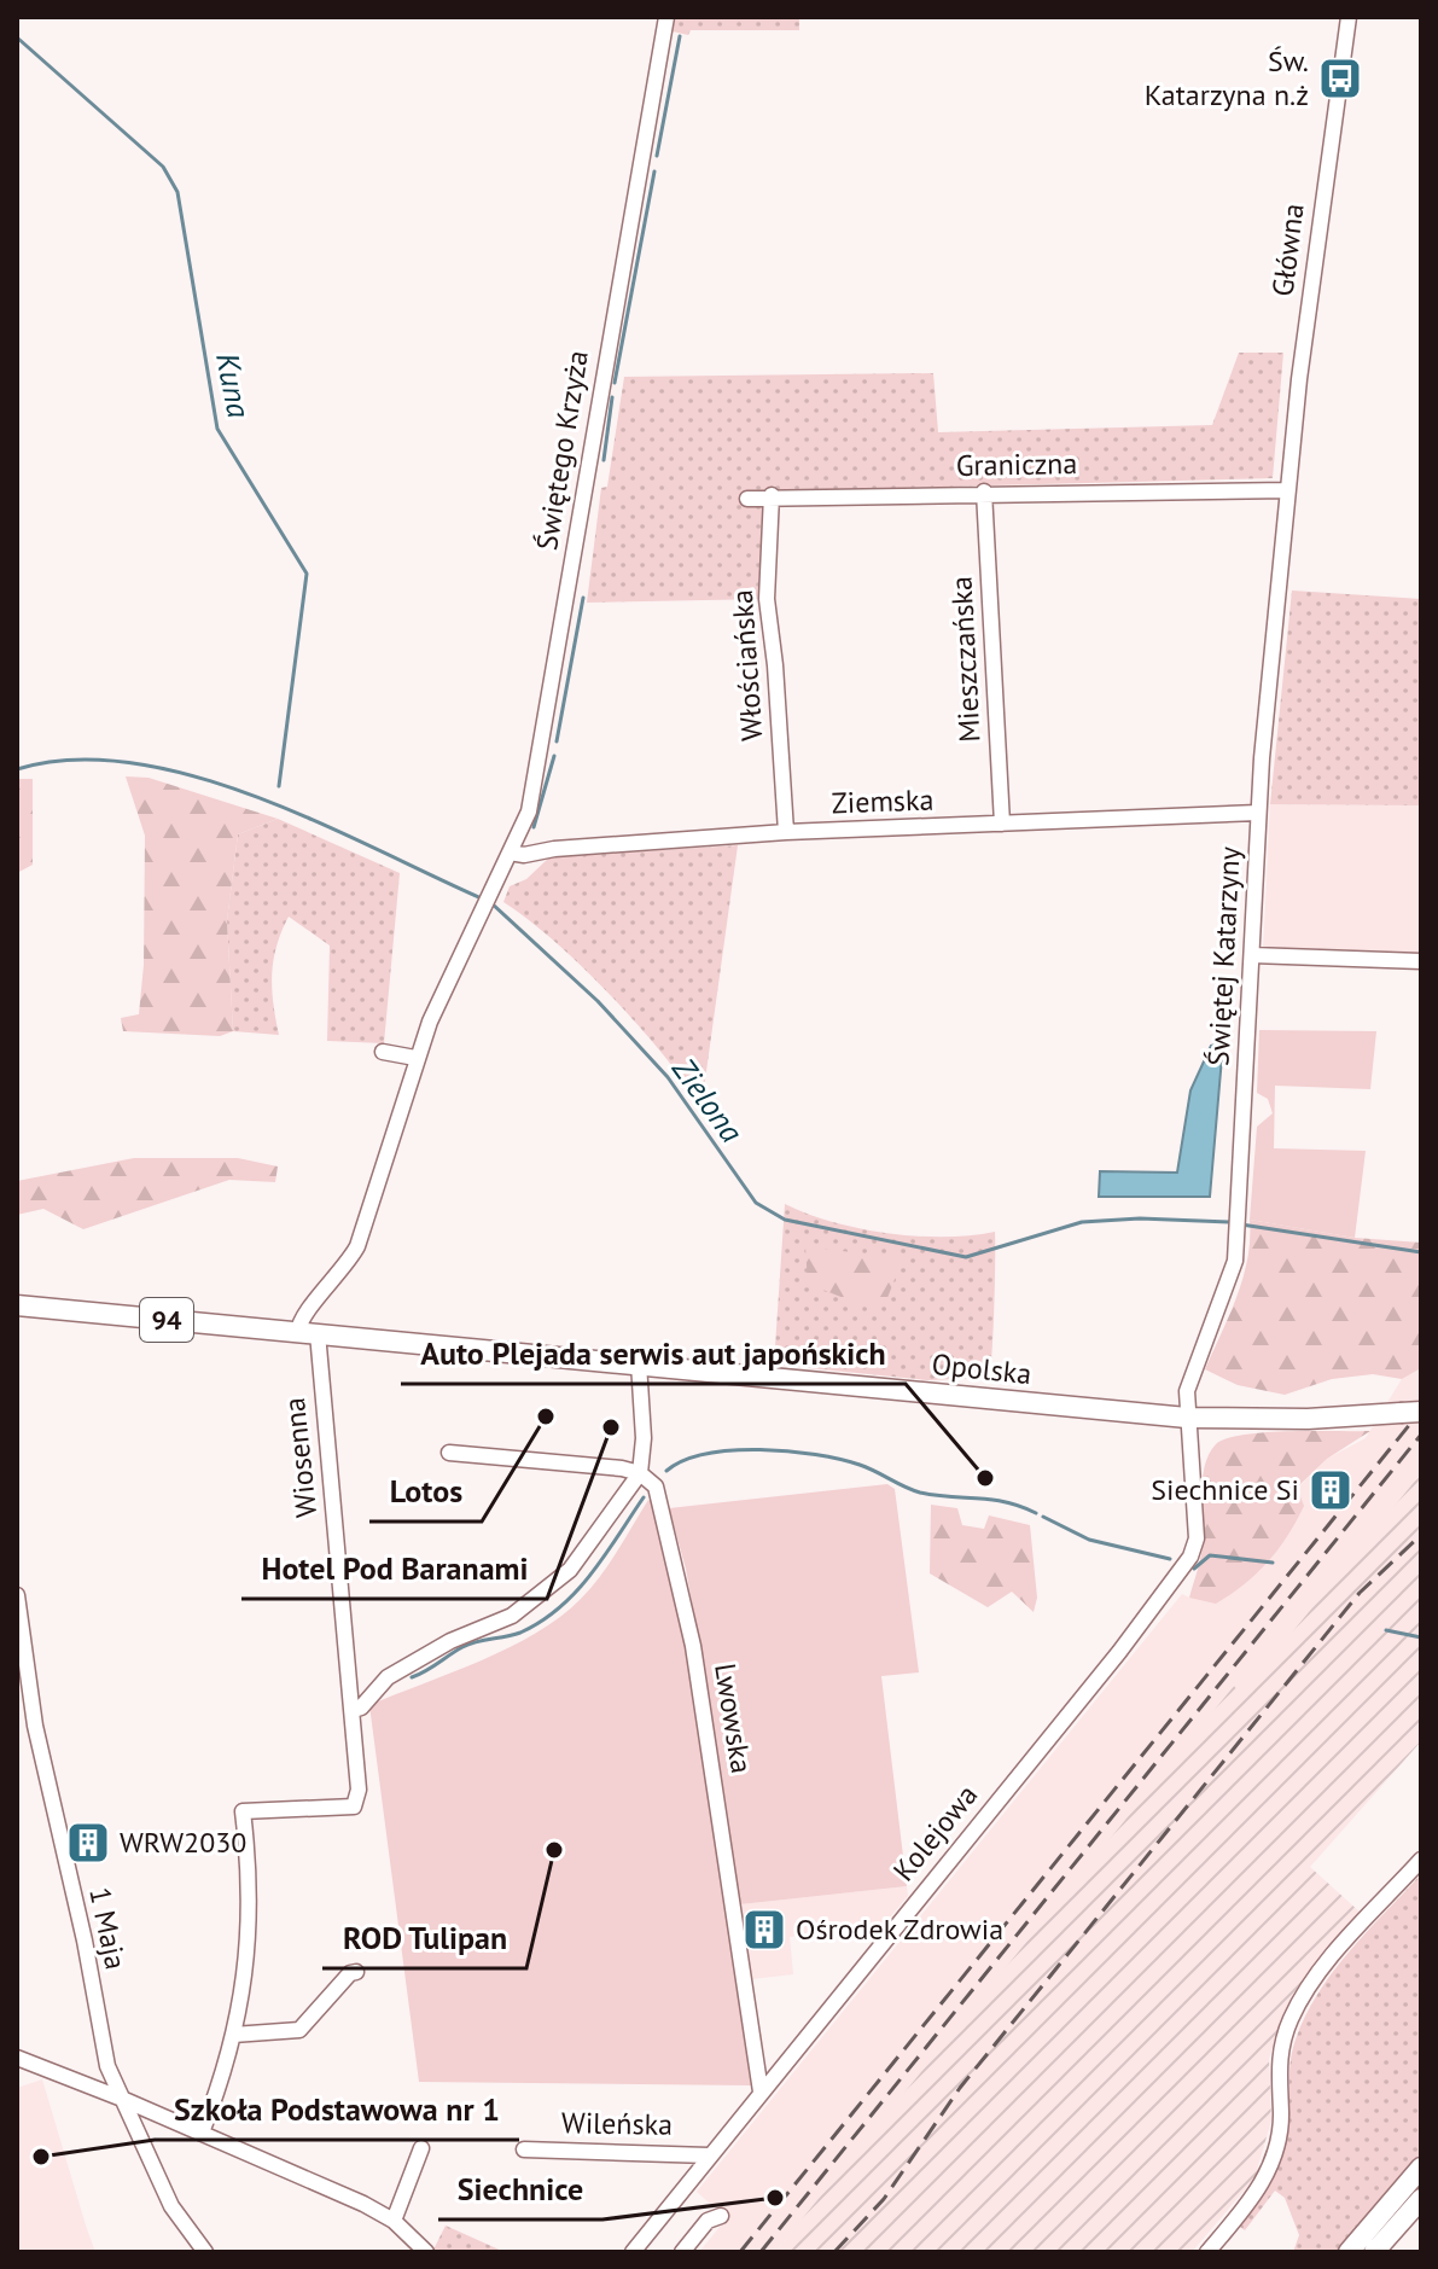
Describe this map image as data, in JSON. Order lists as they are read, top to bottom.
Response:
{
  "streets": {
    "main road": ["94", "Opolska"],
    "street": [
      "Główna",
      "Świętego Krzyża",
      "Graniczna",
      "Mieszczańska",
      "Włościańska",
      "Ziemska",
      "Świętej Katarzyny",
      "Wiosenna",
      "Lwowska",
      "Kolejowa",
      "1 Maja",
      "Wileńska"
    ]
  },
  "crossings": [
    ["Główna", "Graniczna"],
    ["Główna", "Świętej Katarzyny"],
    ["Świętego Krzyża", "Ziemska"],
    ["Graniczna", "Mieszczańska"],
    ["Graniczna", "Włościańska"],
    ["Graniczna", "Świętej Katarzyny"],
    ["Mieszczańska", "Ziemska"],
    ["Włościańska", "Ziemska"],
    ["Ziemska", "Świętej Katarzyny"],
    ["Świętej Katarzyny", "Opolska"],
    ["Świętej Katarzyny", "Kolejowa"],
    ["Opolska", "Wiosenna"],
    ["Opolska", "Kolejowa"],
    ["Lwowska", "Kolejowa"],
    ["Kolejowa", "Wileńska"]
  ],
  "water": ["Kuna", "Zielona"],
  "places": {
    "bus stop": ["Św. Katarzyna n.ż"],
    "other": [
      "Lotos",
      "Hotel Pod Baranami",
      "Auto Plejada serwis aut japońskich",
      "ROD Tulipan",
      "Szkoła Podstawowa nr 1",
      "Siechnice"
    ],
    "building": ["Siechnice Si", "WRW2030", "Ośrodek Zdrowia"]
  }
}
